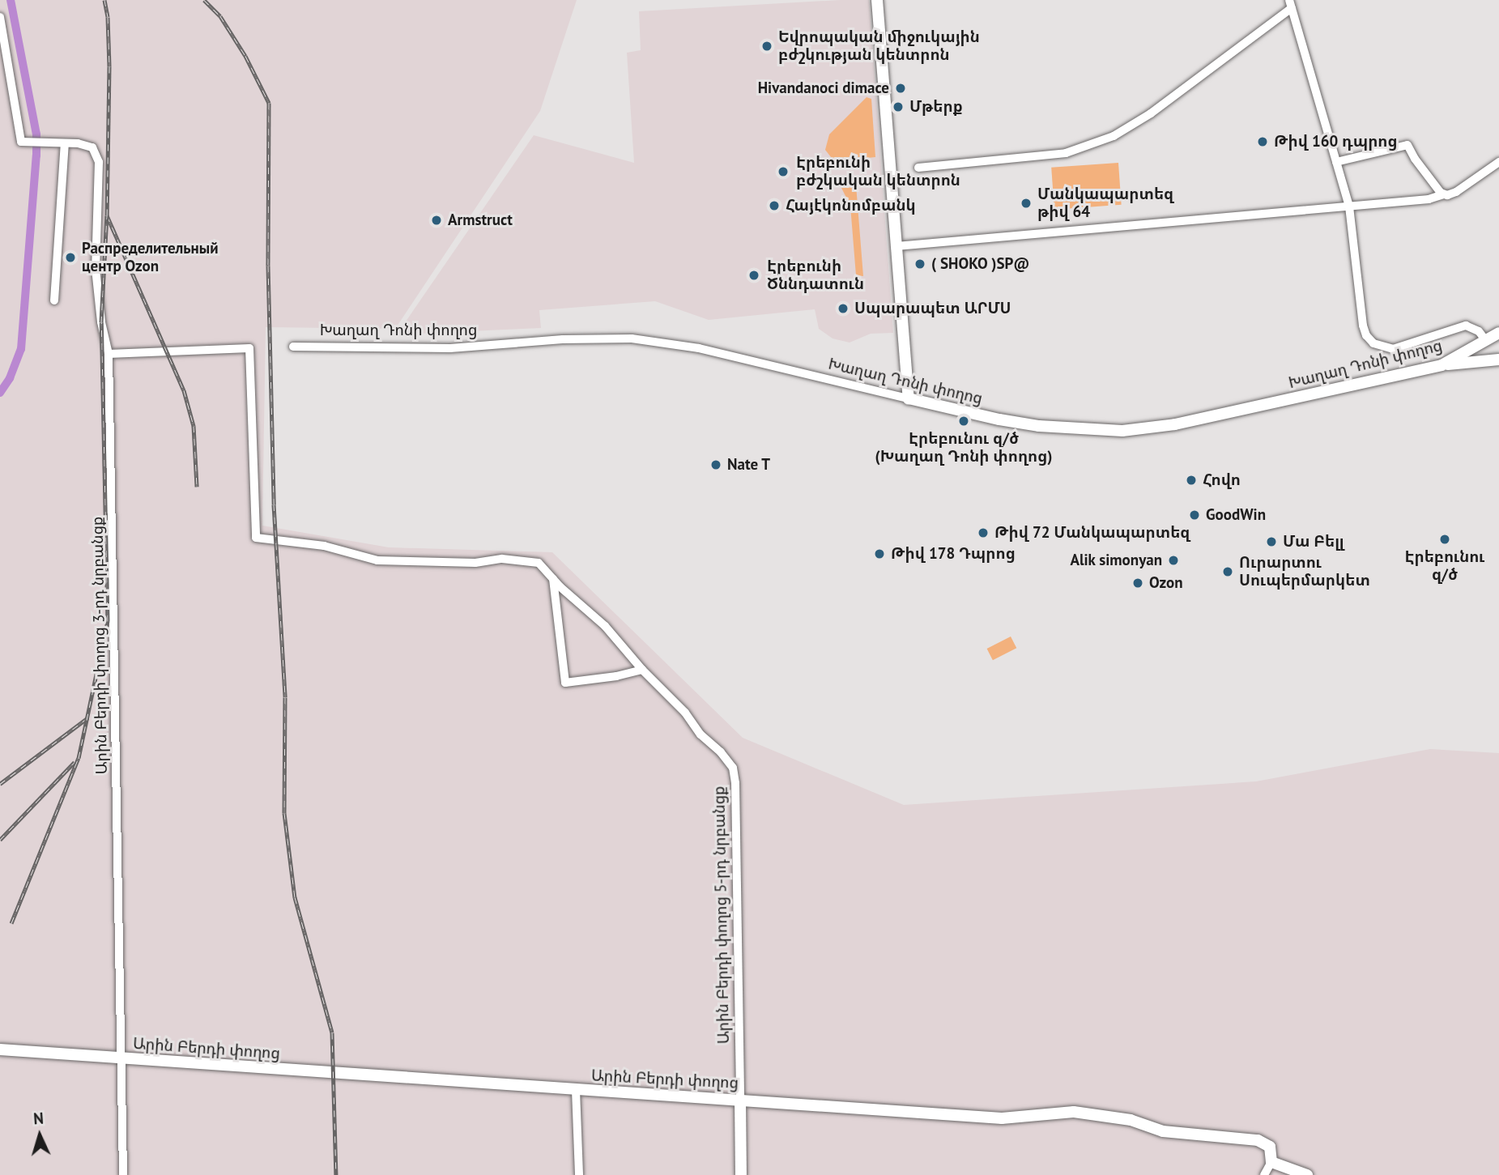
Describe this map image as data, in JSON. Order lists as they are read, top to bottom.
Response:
{
  "streets": {
    "street": [
      "Խաղաղ Դոնի փողոց",
      "Արին Բերդի փողոց 3-րդ նրբանցք",
      "Արին Բերդի փողոց 5-րդ նրբանցք",
      "Արին Բերդի փողոց"
    ]
  },
  "crossings": [
    ["Արին Բերդի փողոց 3-րդ նրբանցք", "Արին Բերդի փողոց 5-րդ նրբանցք"],
    ["Արին Բերդի փողոց 3-րդ նրբանցք", "Արին Բերդի փողոց"],
    ["Արին Բերդի փողոց 5-րդ նրբանցք", "Արին Բերդի փողոց"]
  ],
  "places": [
    "Եվրոպական միջուկային բժշկության կենտրոն",
    "Hivandanoci dimace",
    "Մթերք",
    "Թիվ 160 դպրոց",
    "Էրեբունի բժշկական կենտրոն",
    "Մանկապարտեզ թիվ 64",
    "Հայէկոնոմբանկ",
    "Armstruct",
    "Распределительный центр Ozon",
    "( SHOKO )SP@",
    "Էրեբունի Ծննդատուն",
    "Սպարապետ ԱՐՄՍ",
    "Էրեբունու զ/ծ (Խաղաղ Դոնի փողոց)",
    "Nate T",
    "Հովո",
    "GoodWin",
    "Թիվ 72 Մանկապարտեզ",
    "Էրեբունու զ/ծ",
    "Մա Բելլ",
    "Թիվ 178 Դպրոց",
    "Alik simonyan",
    "Ուրարտու Սուպերմարկետ",
    "Ozon"
  ],
  "north": "top"
}
